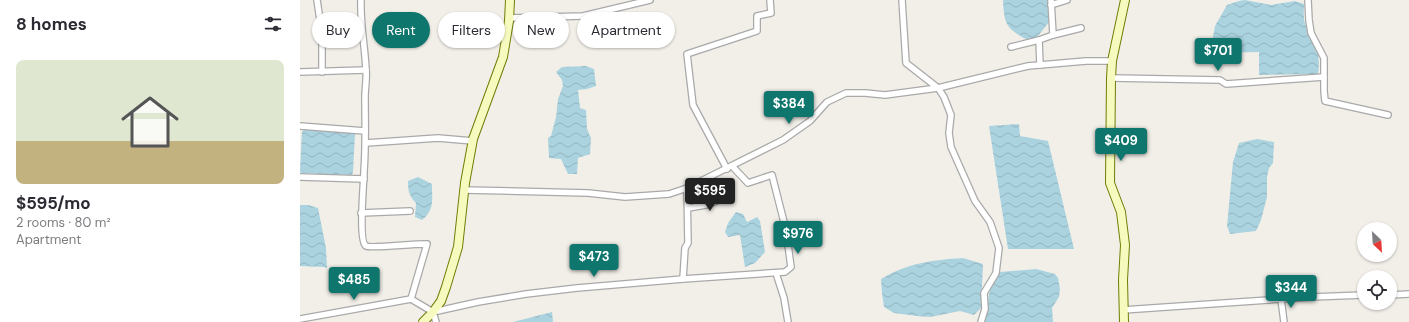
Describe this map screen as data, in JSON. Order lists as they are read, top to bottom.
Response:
{
  "north": "bottom right",
  "page": {
    "heading": "8 homes",
    "chip": [
      "Buy",
      "Rent",
      "Filters",
      "New",
      "Apartment"
    ],
    "price": [
      "$701",
      "$384",
      "$409",
      "$595",
      "$976",
      "$473",
      "$485",
      "$344"
    ],
    "list": [
      {
        "name": "$595/mo",
        "note": "2 rooms · 80 m² · Apartment"
      }
    ]
  }
}
